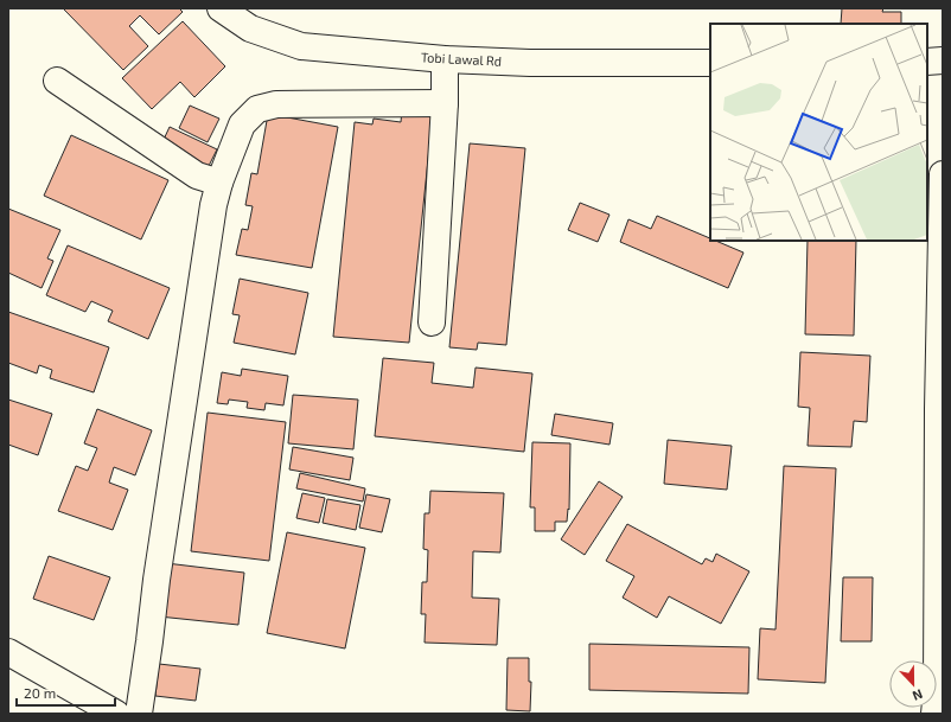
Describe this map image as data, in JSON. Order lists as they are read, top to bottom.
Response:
{
  "streets": {
    "street": ["Tobi Lawal Rd"]
  },
  "scale_bar": "20 m",
  "north": "bottom"
}
